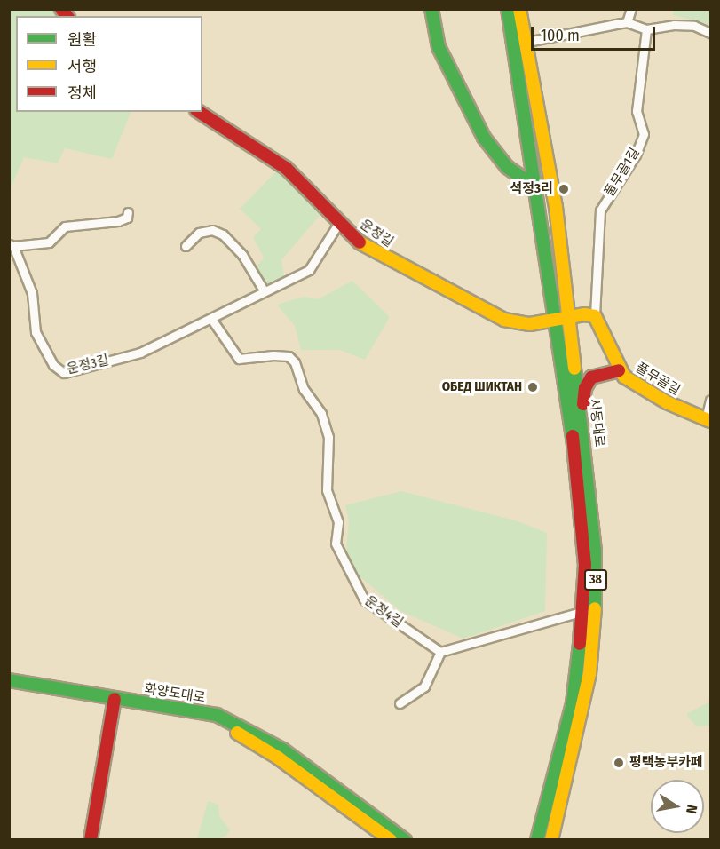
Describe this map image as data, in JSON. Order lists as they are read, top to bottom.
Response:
{
  "streets": {
    "main road": [
      "운정길",
      "풀무골길",
      "서동대로",
      "38",
      "화양도대로"
    ],
    "street": ["풀무골1길", "운정3길", "운정4길"]
  },
  "crossings": [
    ["풀무골1길", "풀무골길"],
    ["운정길", "운정3길"],
    ["운정길", "서동대로"],
    ["운정3길", "운정4길"]
  ],
  "places": ["석정3리", "ОБЕД ШИКТАН", "평택농부카페"],
  "legend": ["원활", "서행", "정체"],
  "scale_bar": "100 m",
  "north": "right"
}
